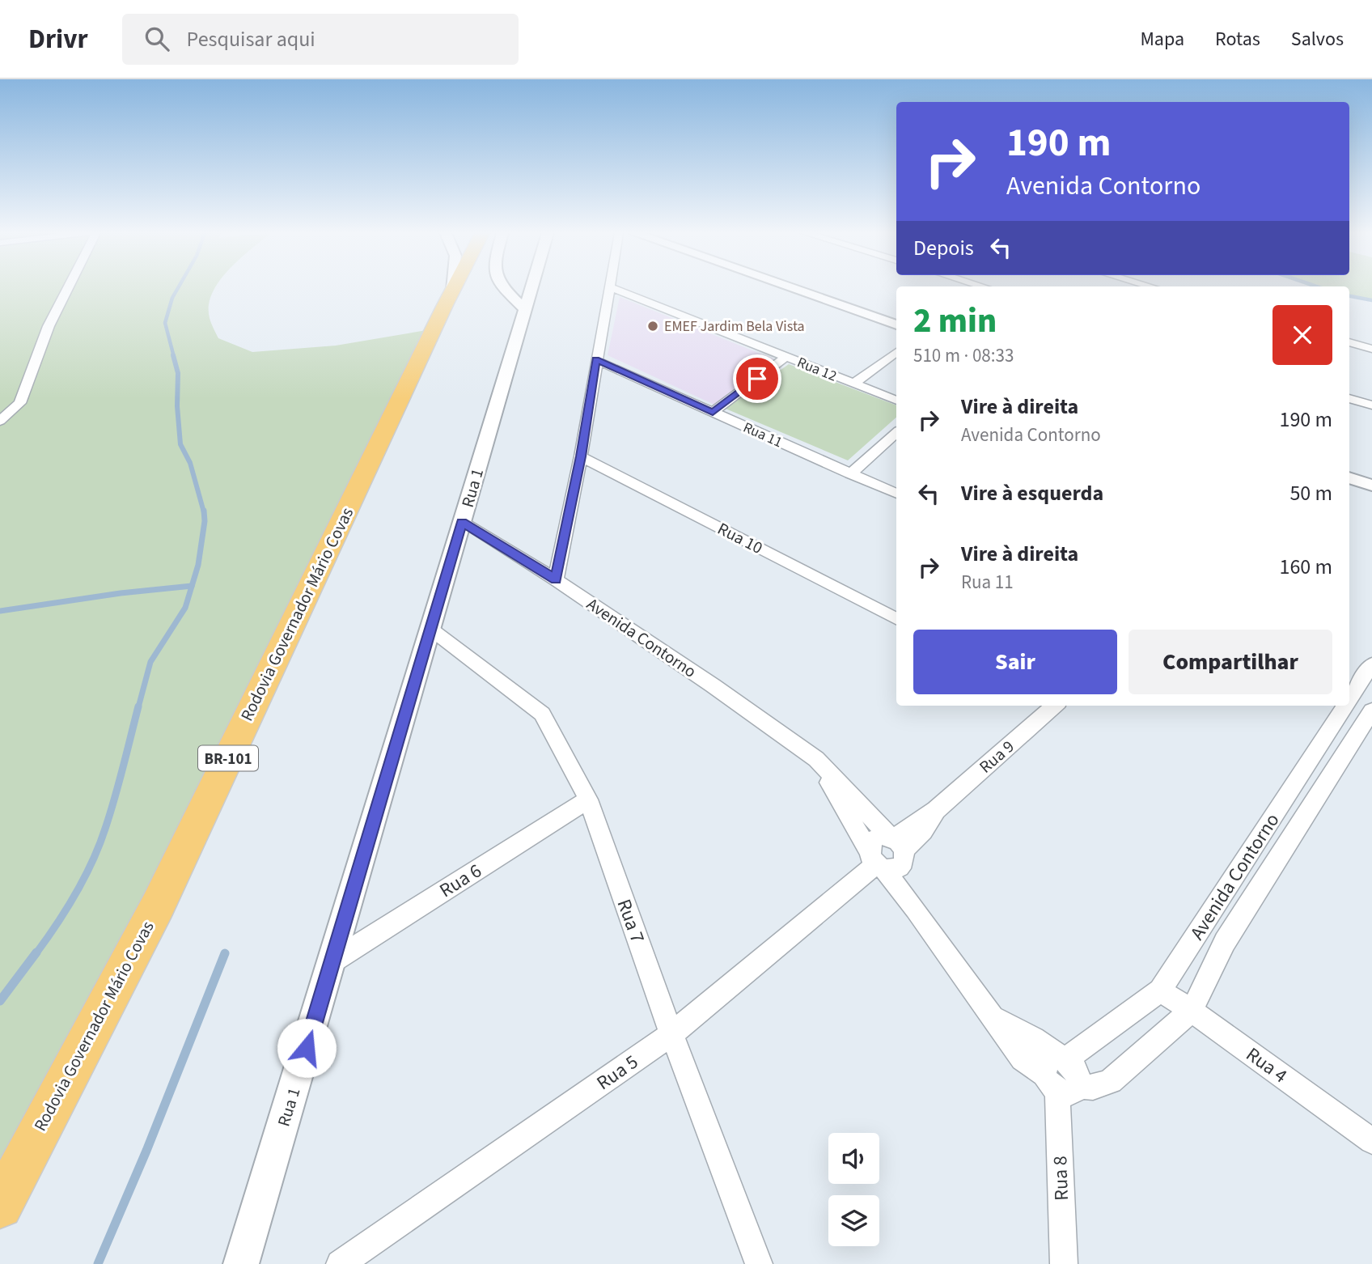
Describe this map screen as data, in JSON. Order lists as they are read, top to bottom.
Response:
{
  "streets": {
    "main road": ["Rodovia Governador Mário Covas", "BR-101"],
    "street": [
      "Rua 12",
      "Rua 11",
      "Rua 1",
      "Rua 10",
      "Avenida Contorno",
      "Rua 9",
      "Rua 6",
      "Rua 7",
      "Rua 4",
      "Rua 5",
      "Rua 8"
    ]
  },
  "crossings": [
    ["Rua 1", "Avenida Contorno"],
    ["Rua 1", "Rua 6"],
    ["Rua 1", "Rua 7"],
    ["Avenida Contorno", "Rua 9"],
    ["Avenida Contorno", "Rua 4"],
    ["Avenida Contorno", "Rua 5"],
    ["Avenida Contorno", "Rua 8"],
    ["Rua 9", "Rua 5"],
    ["Rua 6", "Rua 7"],
    ["Rua 7", "Rua 5"]
  ],
  "places": ["EMEF Jardim Bela Vista"],
  "page": {
    "header": "Drivr",
    "search": "Pesquisar aqui",
    "nav": ["Mapa", "Rotas", "Salvos"],
    "turn": ["190 m", "Avenida Contorno"],
    "then": "Depois",
    "heading": ["2 min", "510 m · 08:33"],
    "list": [
      {
        "name": "Vire à direita",
        "note": "Avenida Contorno",
        "value": "190 m"
      },
      {
        "name": "Vire à esquerda",
        "value": "50 m"
      },
      {
        "name": "Vire à direita",
        "note": "Rua 11",
        "value": "160 m"
      }
    ],
    "buttons": ["Sair", "Compartilhar"]
  }
}
